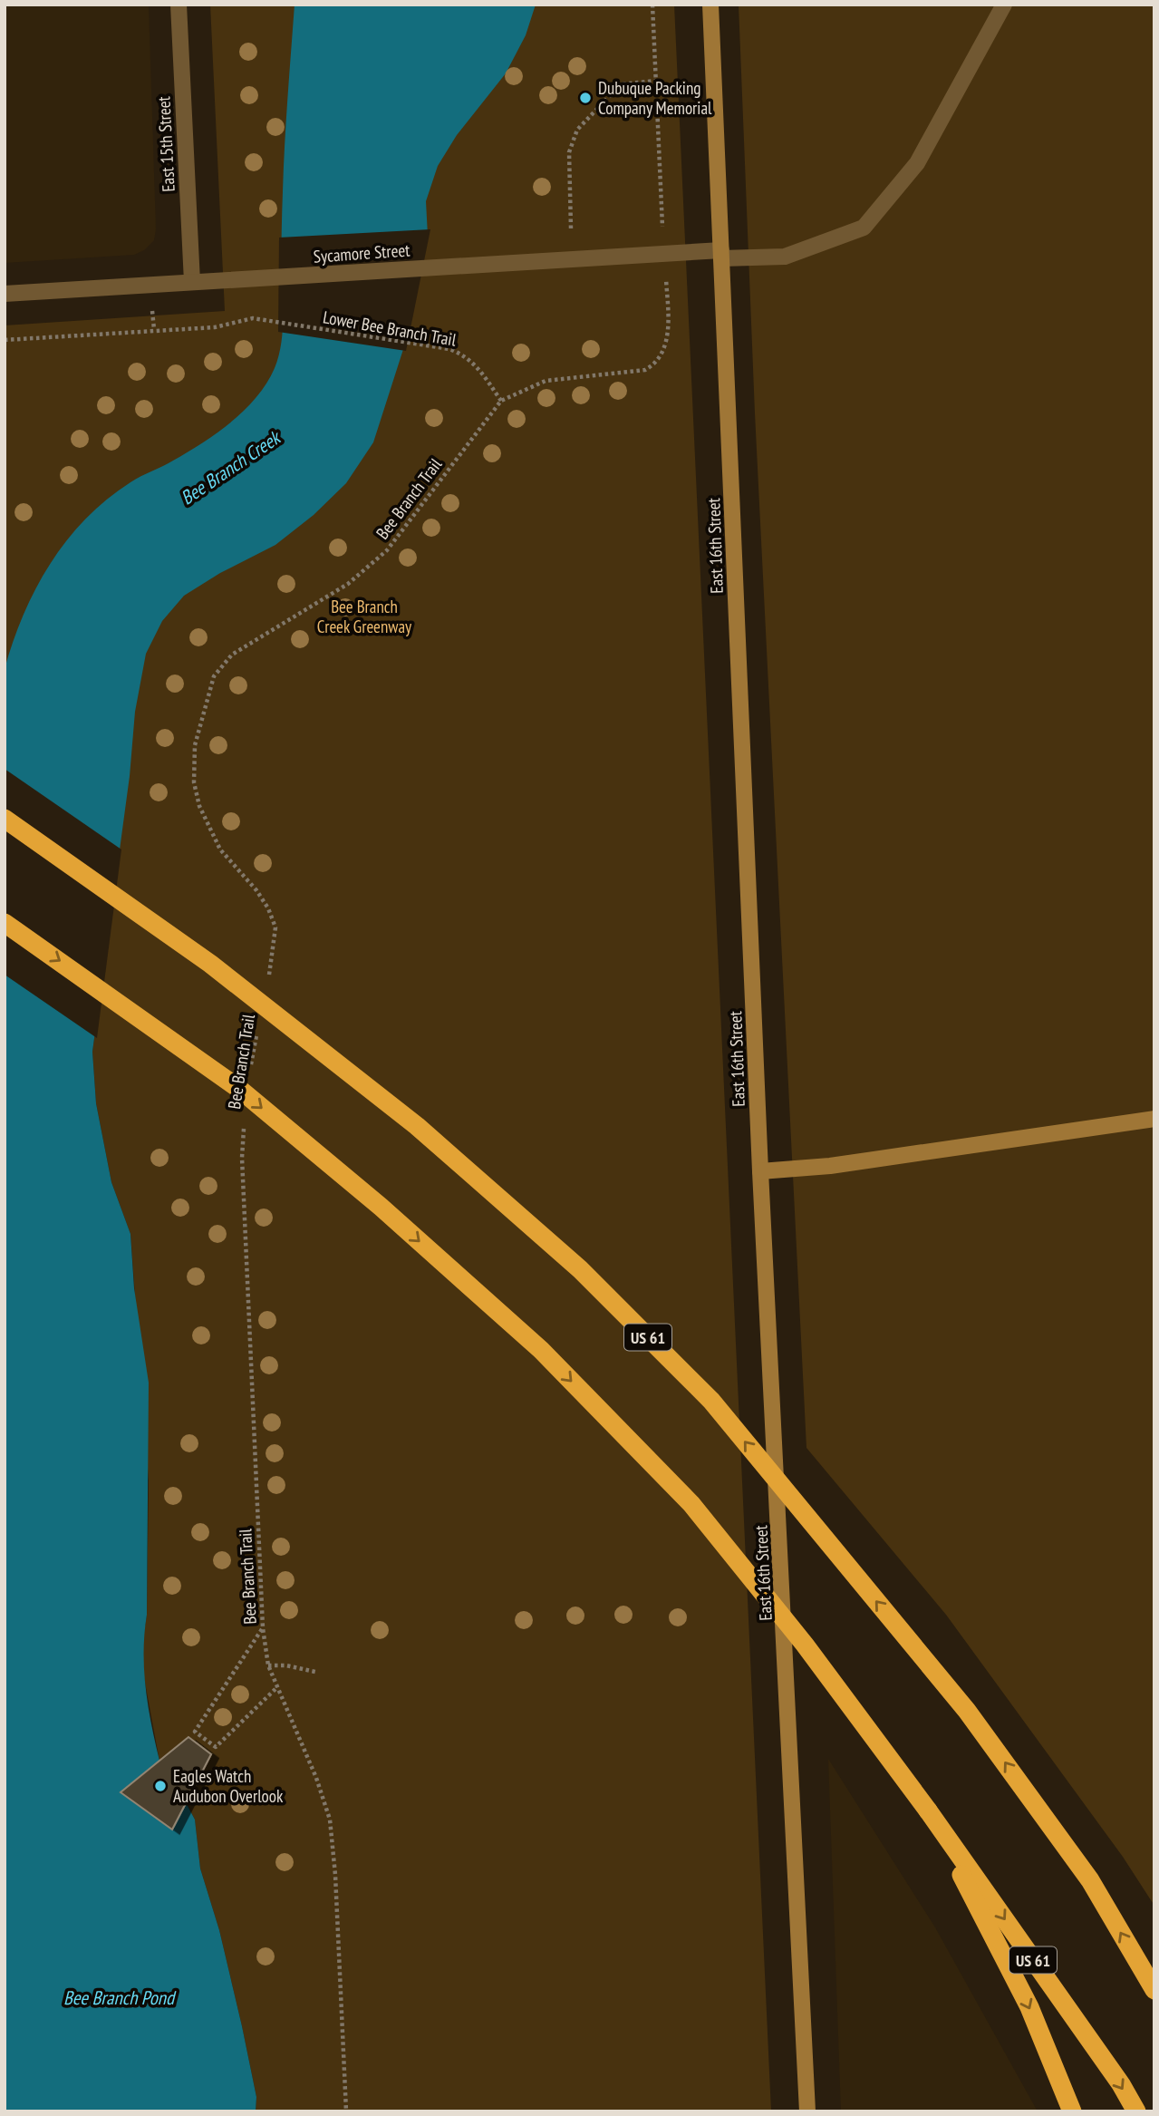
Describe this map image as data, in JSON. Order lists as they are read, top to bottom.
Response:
{
  "streets": {
    "highway": ["US 61"],
    "street": ["East 15th Street", "Sycamore Street", "East 16th Street"],
    "path": ["Lower Bee Branch Trail", "Bee Branch Trail"]
  },
  "crossings": [
    ["East 15th Street", "Sycamore Street"],
    ["Sycamore Street", "East 16th Street"],
    ["Lower Bee Branch Trail", "Bee Branch Trail"]
  ],
  "water": ["Bee Branch Creek", "Bee Branch Pond"],
  "parks": ["Bee Branch Creek Greenway"],
  "places": ["Dubuque Packing Company Memorial", "Eagles Watch Audubon Overlook"]
}
